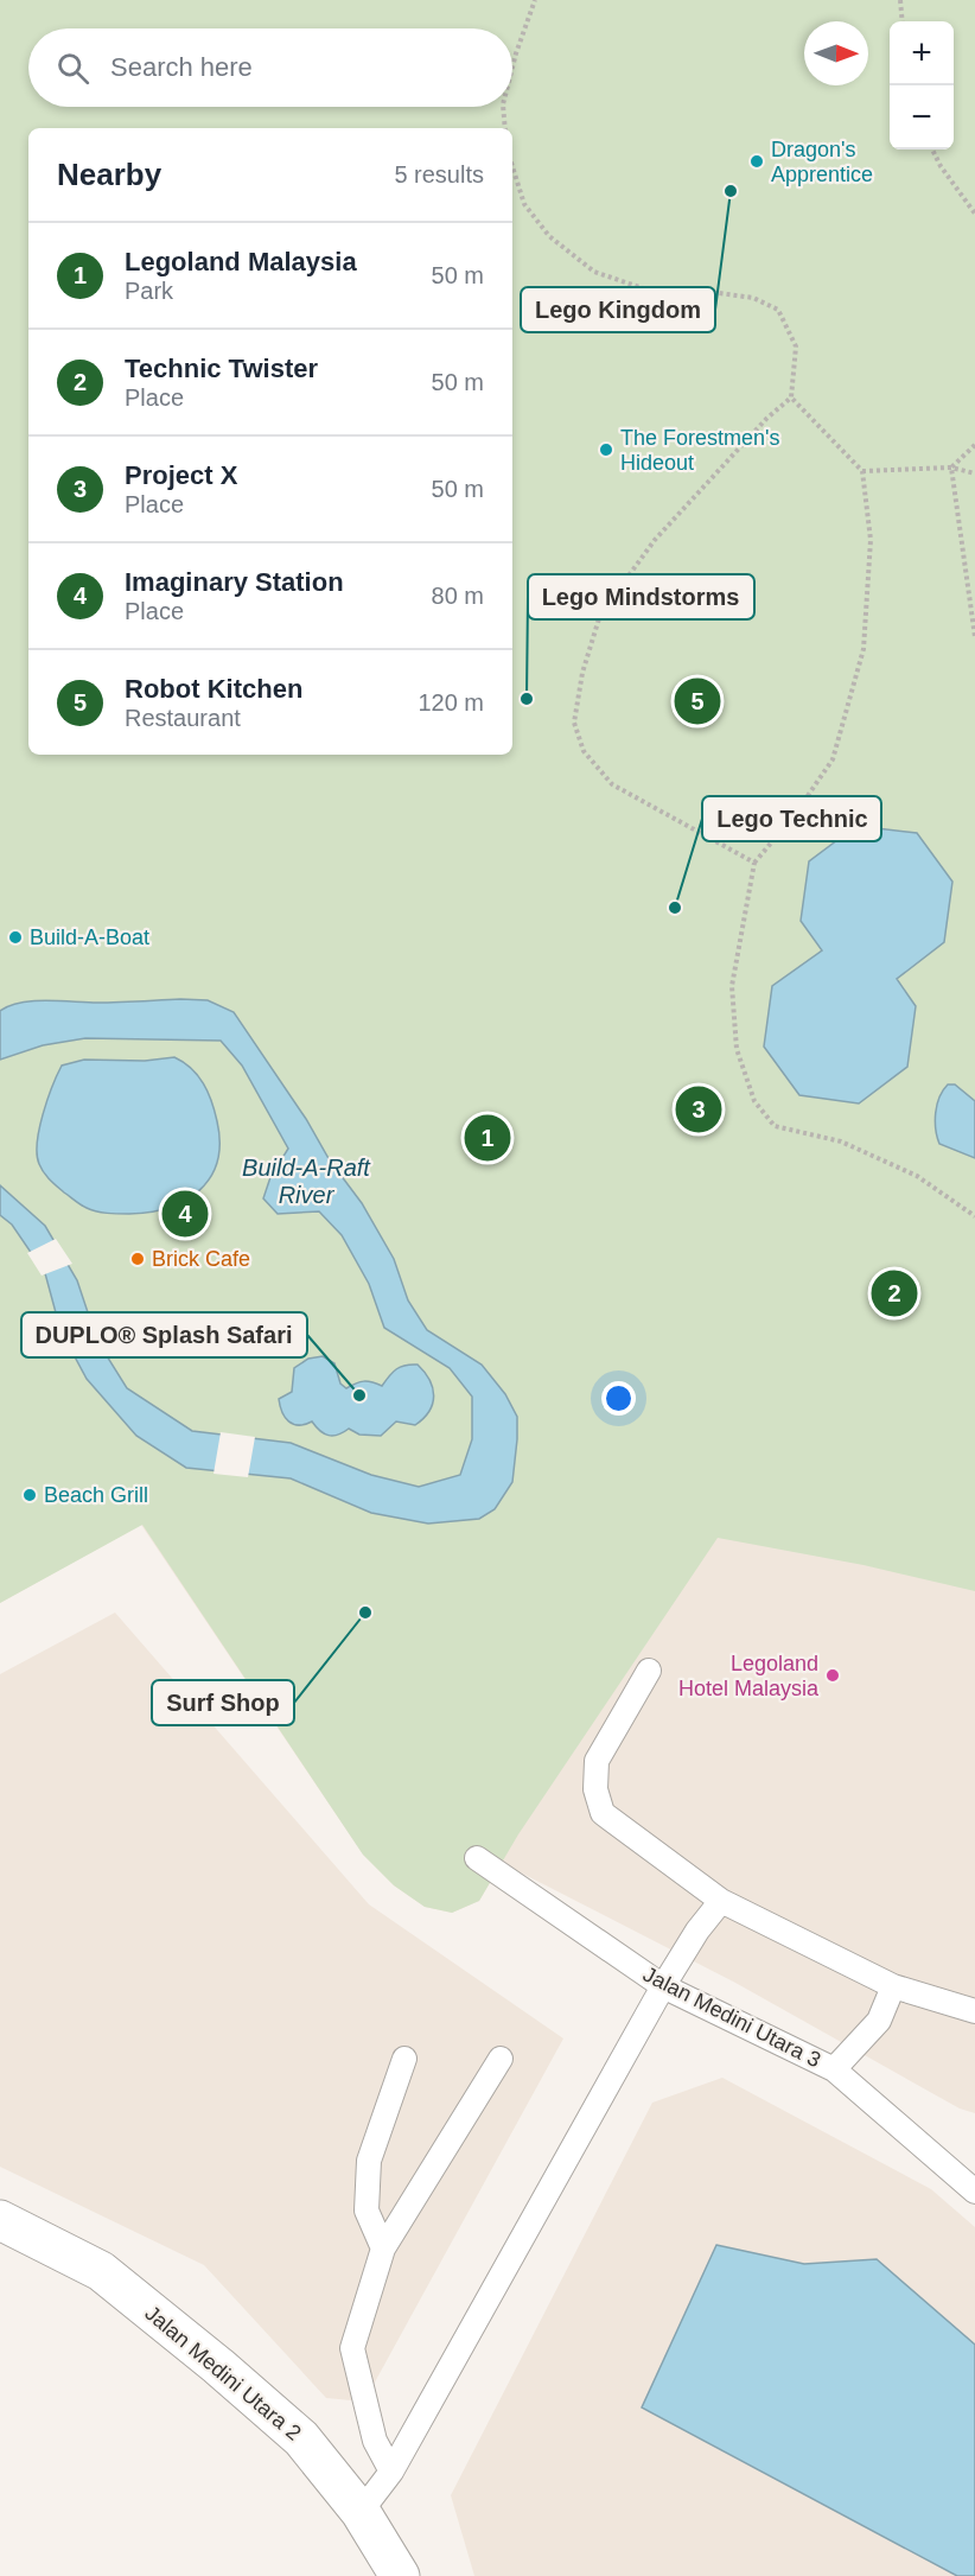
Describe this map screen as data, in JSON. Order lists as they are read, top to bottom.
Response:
{
  "streets": {
    "street": ["Jalan Medini Utara 2"],
    "lane": ["Jalan Medini Utara 3"]
  },
  "water": ["Build-A-Raft River"],
  "places": [
    "Dragon's Apprentice",
    "Lego Kingdom",
    "The Forestmen's Hideout",
    "Lego Mindstorms",
    "Lego Technic",
    "Build-A-Boat",
    "Brick Cafe",
    "DUPLO® Splash Safari",
    "Beach Grill",
    "Surf Shop",
    "Legoland Hotel Malaysia"
  ],
  "north": "right",
  "page": {
    "map_buttons": ["+", "−"],
    "search": "Search here",
    "heading": ["Nearby", "5 results"],
    "list": [
      {
        "mark": "1",
        "name": "Legoland Malaysia",
        "note": "Park",
        "value": "50 m"
      },
      {
        "mark": "2",
        "name": "Technic Twister",
        "note": "Place",
        "value": "50 m"
      },
      {
        "mark": "3",
        "name": "Project X",
        "note": "Place",
        "value": "50 m"
      },
      {
        "mark": "4",
        "name": "Imaginary Station",
        "note": "Place",
        "value": "80 m"
      },
      {
        "mark": "5",
        "name": "Robot Kitchen",
        "note": "Restaurant",
        "value": "120 m"
      }
    ],
    "pins": [
      "5",
      "3",
      "1",
      "4",
      "2"
    ]
  }
}
